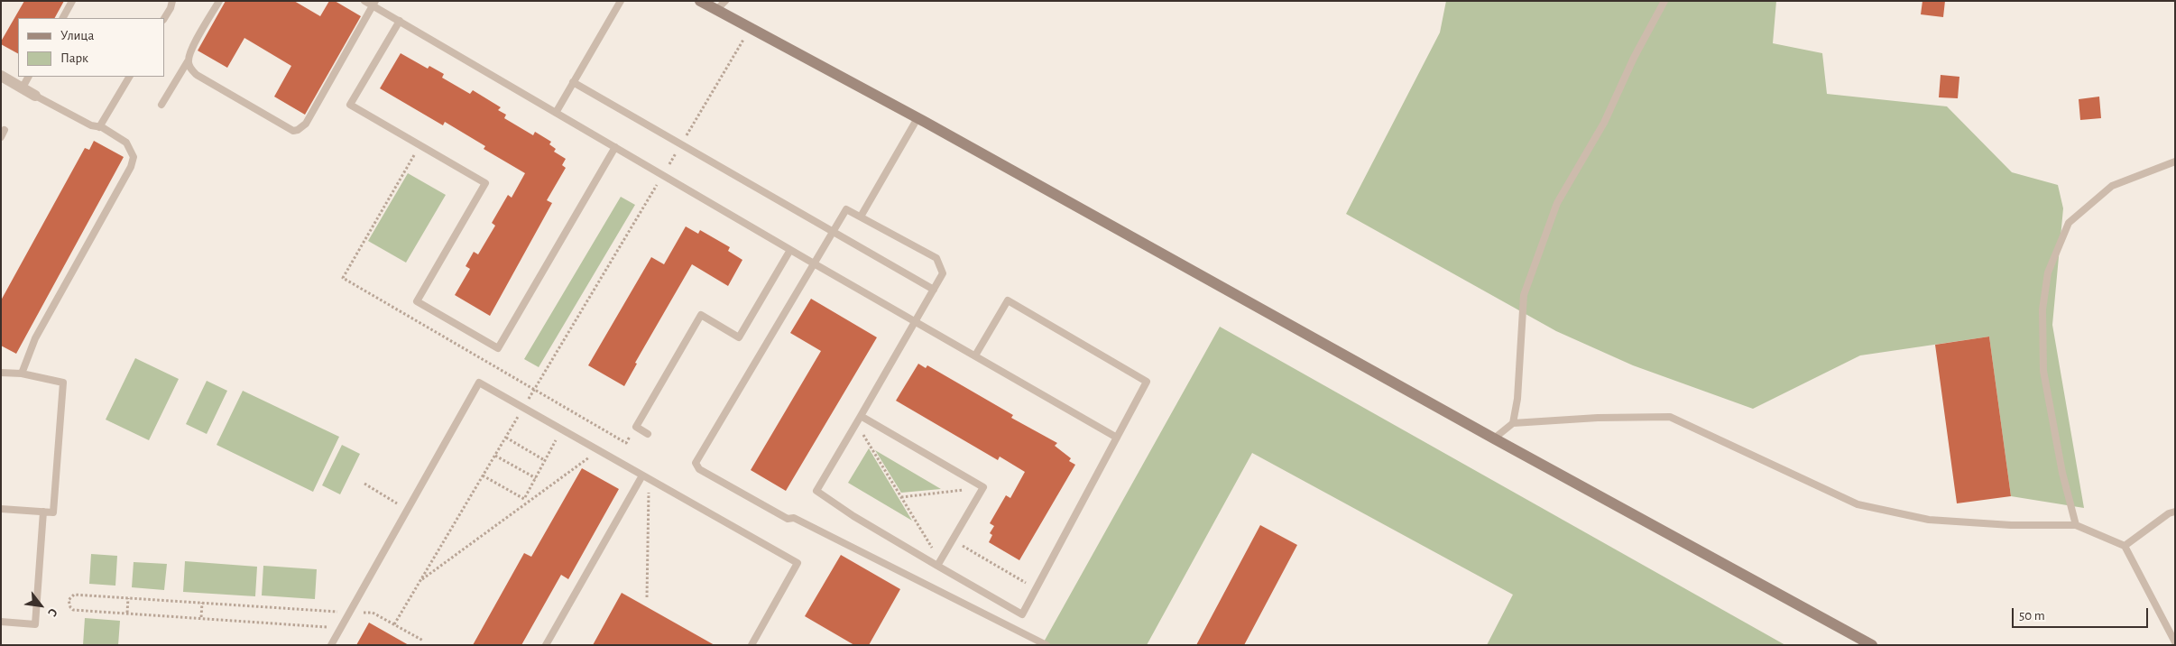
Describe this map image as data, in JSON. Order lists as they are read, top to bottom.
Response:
{
  "legend": ["Улица", "Парк"],
  "scale_bar": "50 m",
  "north": "bottom right"
}
